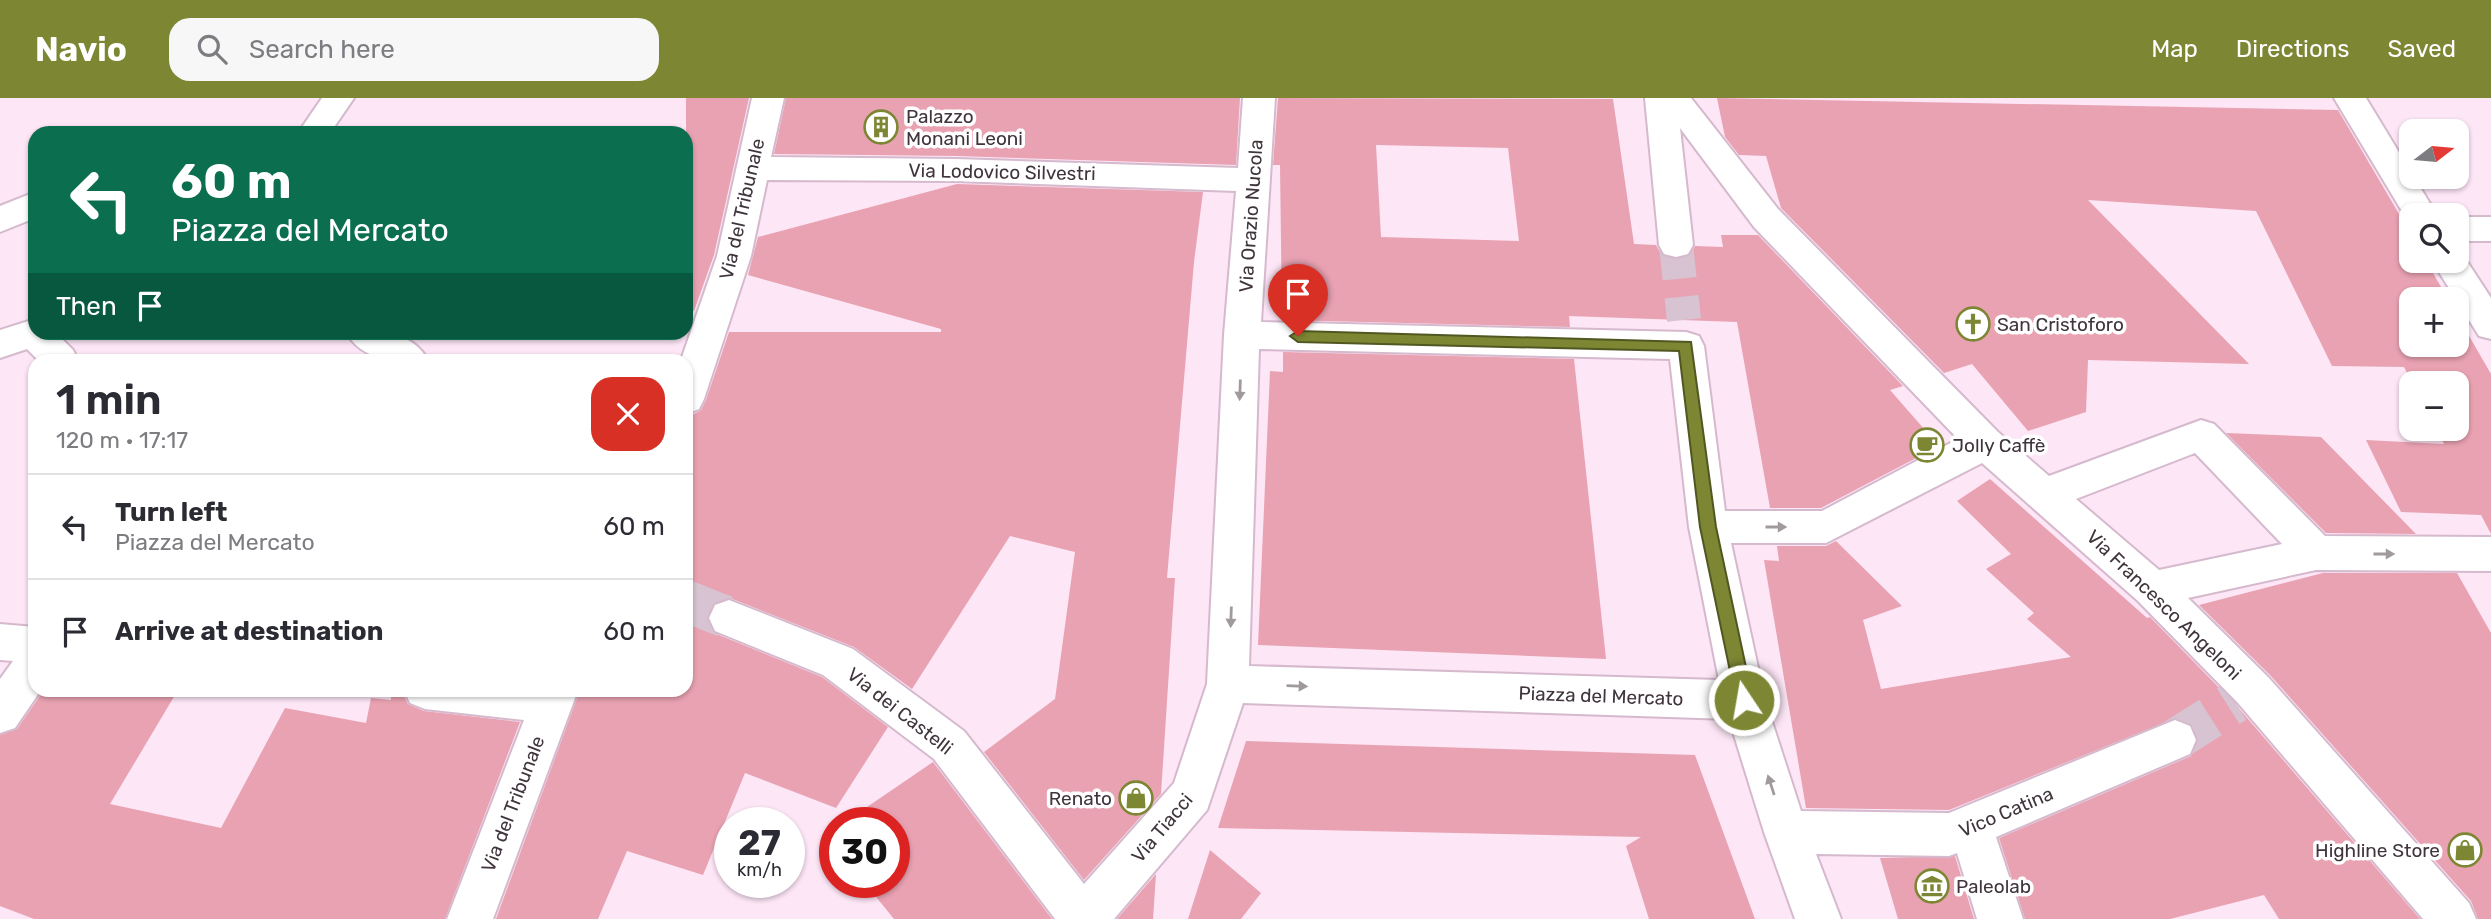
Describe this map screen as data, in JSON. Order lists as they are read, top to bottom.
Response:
{
  "streets": {
    "street": [
      "Via Lodovico Silvestri",
      "Via del Tribunale",
      "Via Orazio Nucola",
      "Via Francesco Angeloni",
      "Piazza del Mercato",
      "Via dei Castelli",
      "Vico Catina",
      "Via Tiacci"
    ]
  },
  "crossings": [
    ["Via Lodovico Silvestri", "Via del Tribunale"],
    ["Via Lodovico Silvestri", "Via Orazio Nucola"],
    ["Piazza del Mercato", "Via Tiacci"],
    ["Via dei Castelli", "Via Tiacci"]
  ],
  "one_way": ["Piazza del Mercato"],
  "places": {
    "building": ["Palazzo Monani Leoni"],
    "church": ["San Cristoforo"],
    "cafe": ["Jolly Caffè"],
    "shop": ["Renato", "Highline Store"],
    "museum": ["Paleolab"]
  },
  "north": "right",
  "page": {
    "header": "Navio",
    "search": "Search here",
    "nav": ["Map", "Directions", "Saved"],
    "map_buttons": ["+", "−"],
    "turn": ["60 m", "Piazza del Mercato"],
    "then": "Then",
    "heading": ["1 min", "120 m · 17:17"],
    "list": [
      {
        "name": "Turn left",
        "note": "Piazza del Mercato",
        "value": "60 m"
      },
      {
        "name": "Arrive at destination",
        "value": "60 m"
      }
    ],
    "speed": "27 km/h",
    "limit": "30"
  }
}
